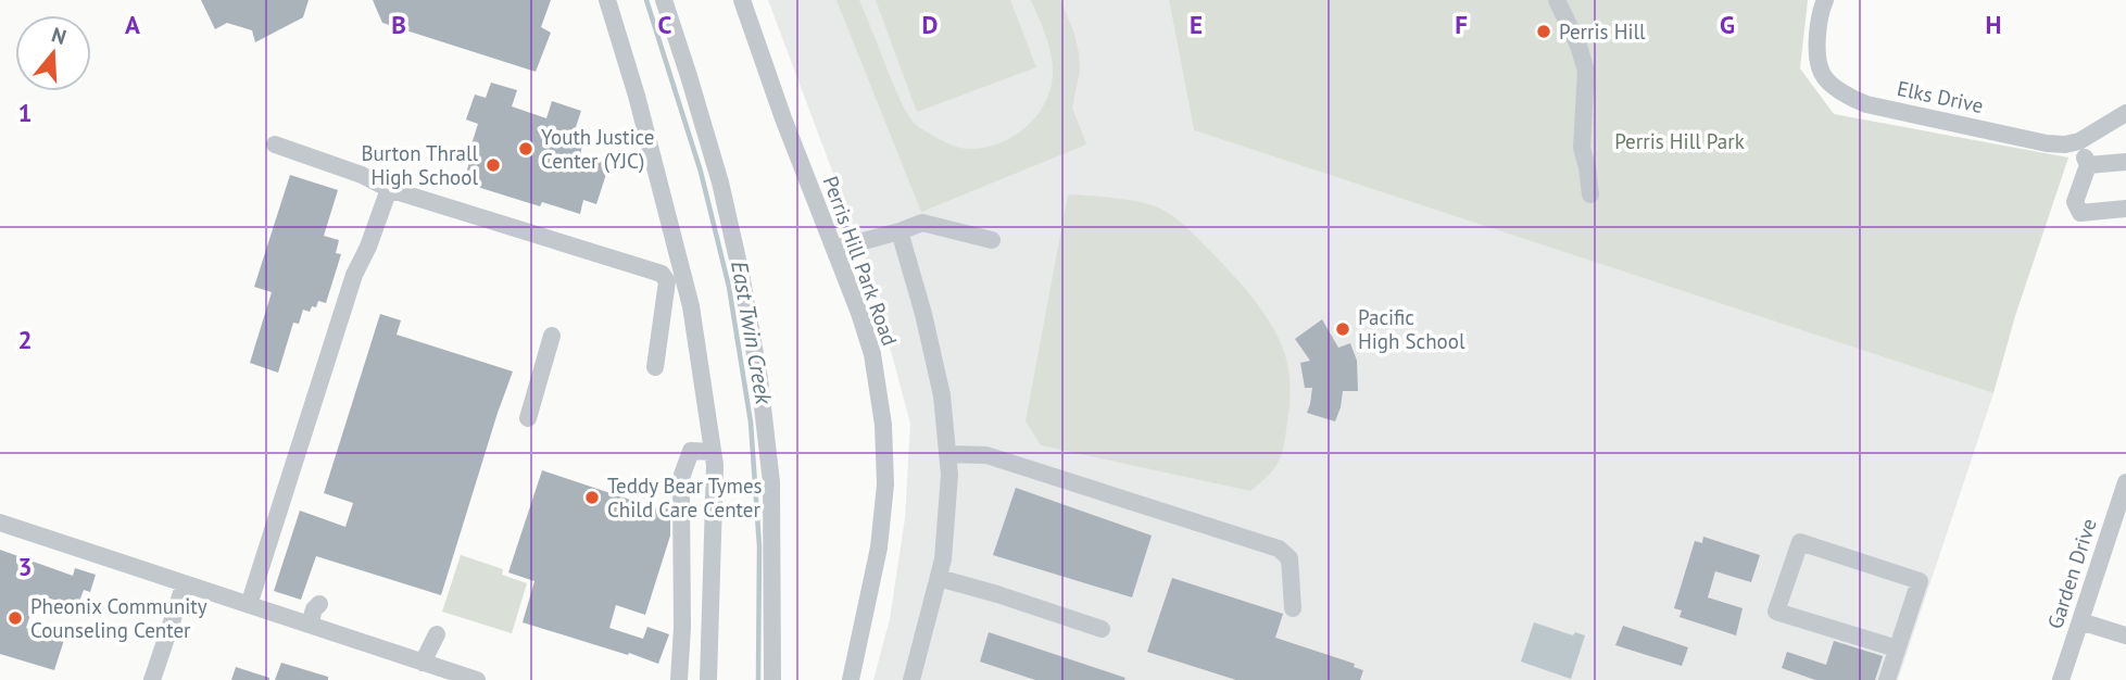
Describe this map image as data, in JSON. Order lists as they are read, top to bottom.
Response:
{
  "streets": {
    "street": ["Elks Drive", "Perris Hill Park Road", "Garden Drive"]
  },
  "water": ["East Twin Creek"],
  "parks": ["Perris Hill Park"],
  "places": [
    "Perris Hill",
    "Youth Justice Center (YJC)",
    "Burton Thrall High School",
    "Pacific High School",
    "Teddy Bear Tymes Child Care Center",
    "Pheonix Community Counseling Center"
  ],
  "north": "top",
  "grid": {
    "columns": [
      "A",
      "B",
      "C",
      "D",
      "E",
      "F",
      "G",
      "H"
    ],
    "rows": ["1", "2", "3"]
  }
}
